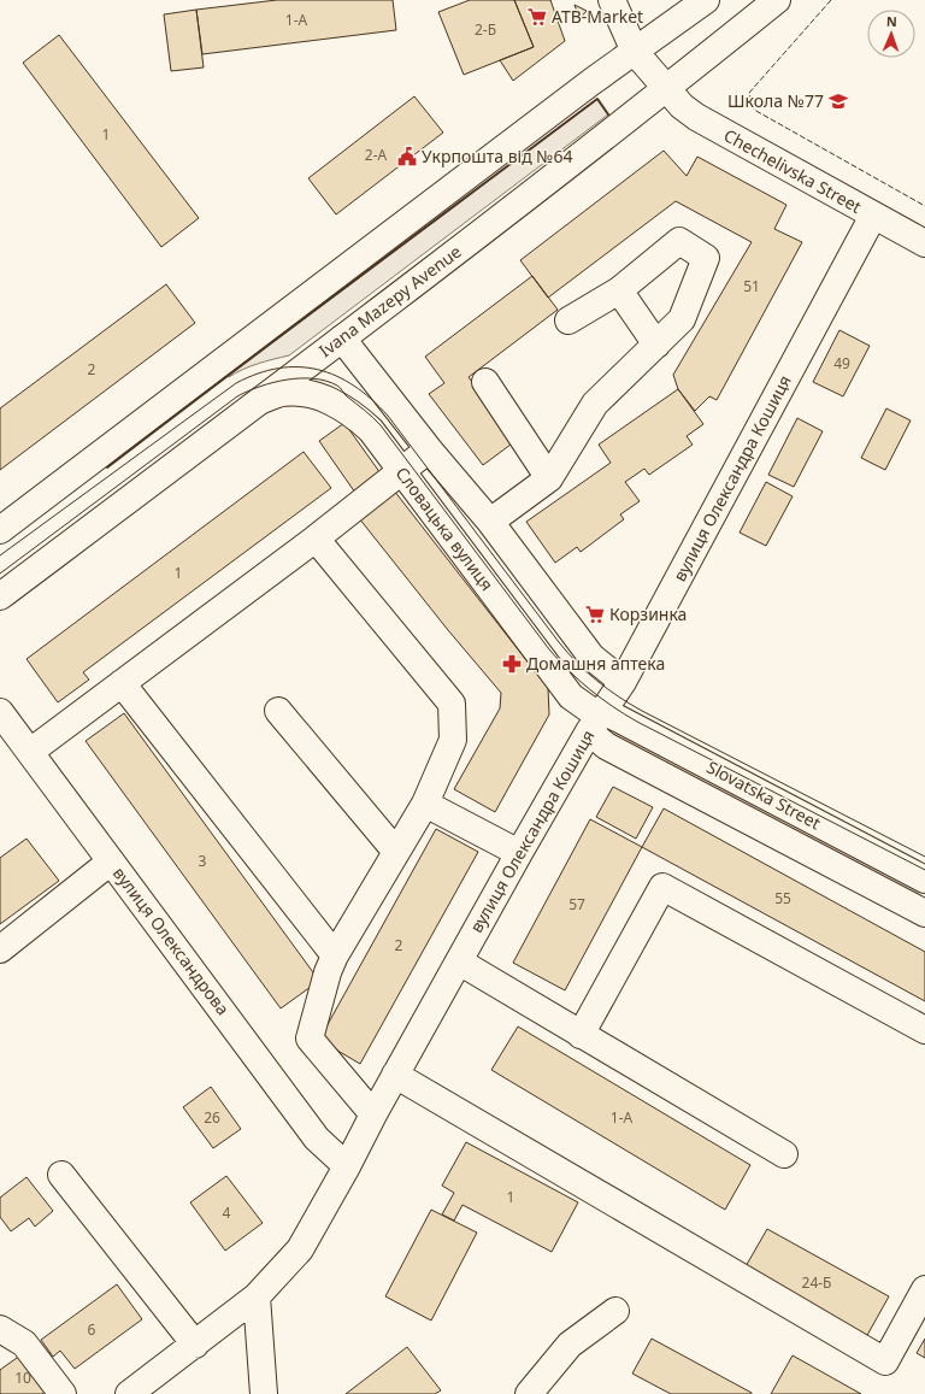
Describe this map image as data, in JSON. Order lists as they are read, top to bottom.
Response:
{
  "streets": {
    "main road": [
      "Chechelivska Street",
      "Ivana Mazepy Avenue",
      "вулиця Олександра Кошиця",
      "Словацька вулиця",
      "Slovatska Street",
      "вулиця Олександрова"
    ]
  },
  "crossings": [
    ["Chechelivska Street", "Ivana Mazepy Avenue"],
    ["Chechelivska Street", "вулиця Олександра Кошиця"],
    ["Ivana Mazepy Avenue", "Словацька вулиця"],
    ["вулиця Олександра Кошиця", "Словацька вулиця"],
    ["вулиця Олександра Кошиця", "Slovatska Street"],
    ["вулиця Олександра Кошиця", "вулиця Олександрова"],
    ["Словацька вулиця", "Slovatska Street"]
  ],
  "places": {
    "supermarket": ["ATB-Market", "Корзинка"],
    "school or university": ["Школа №77"],
    "public building": ["Укрпошта від №64"],
    "pharmacy": ["Домашня аптека"]
  },
  "house_numbers": [
    "1-А",
    "2-Б",
    "1",
    "2-А",
    "51",
    "49",
    "2",
    "1",
    "3",
    "55",
    "57",
    "2",
    "26",
    "1-А",
    "1",
    "4",
    "24-Б",
    "6",
    "10"
  ],
  "north": "top"
}
